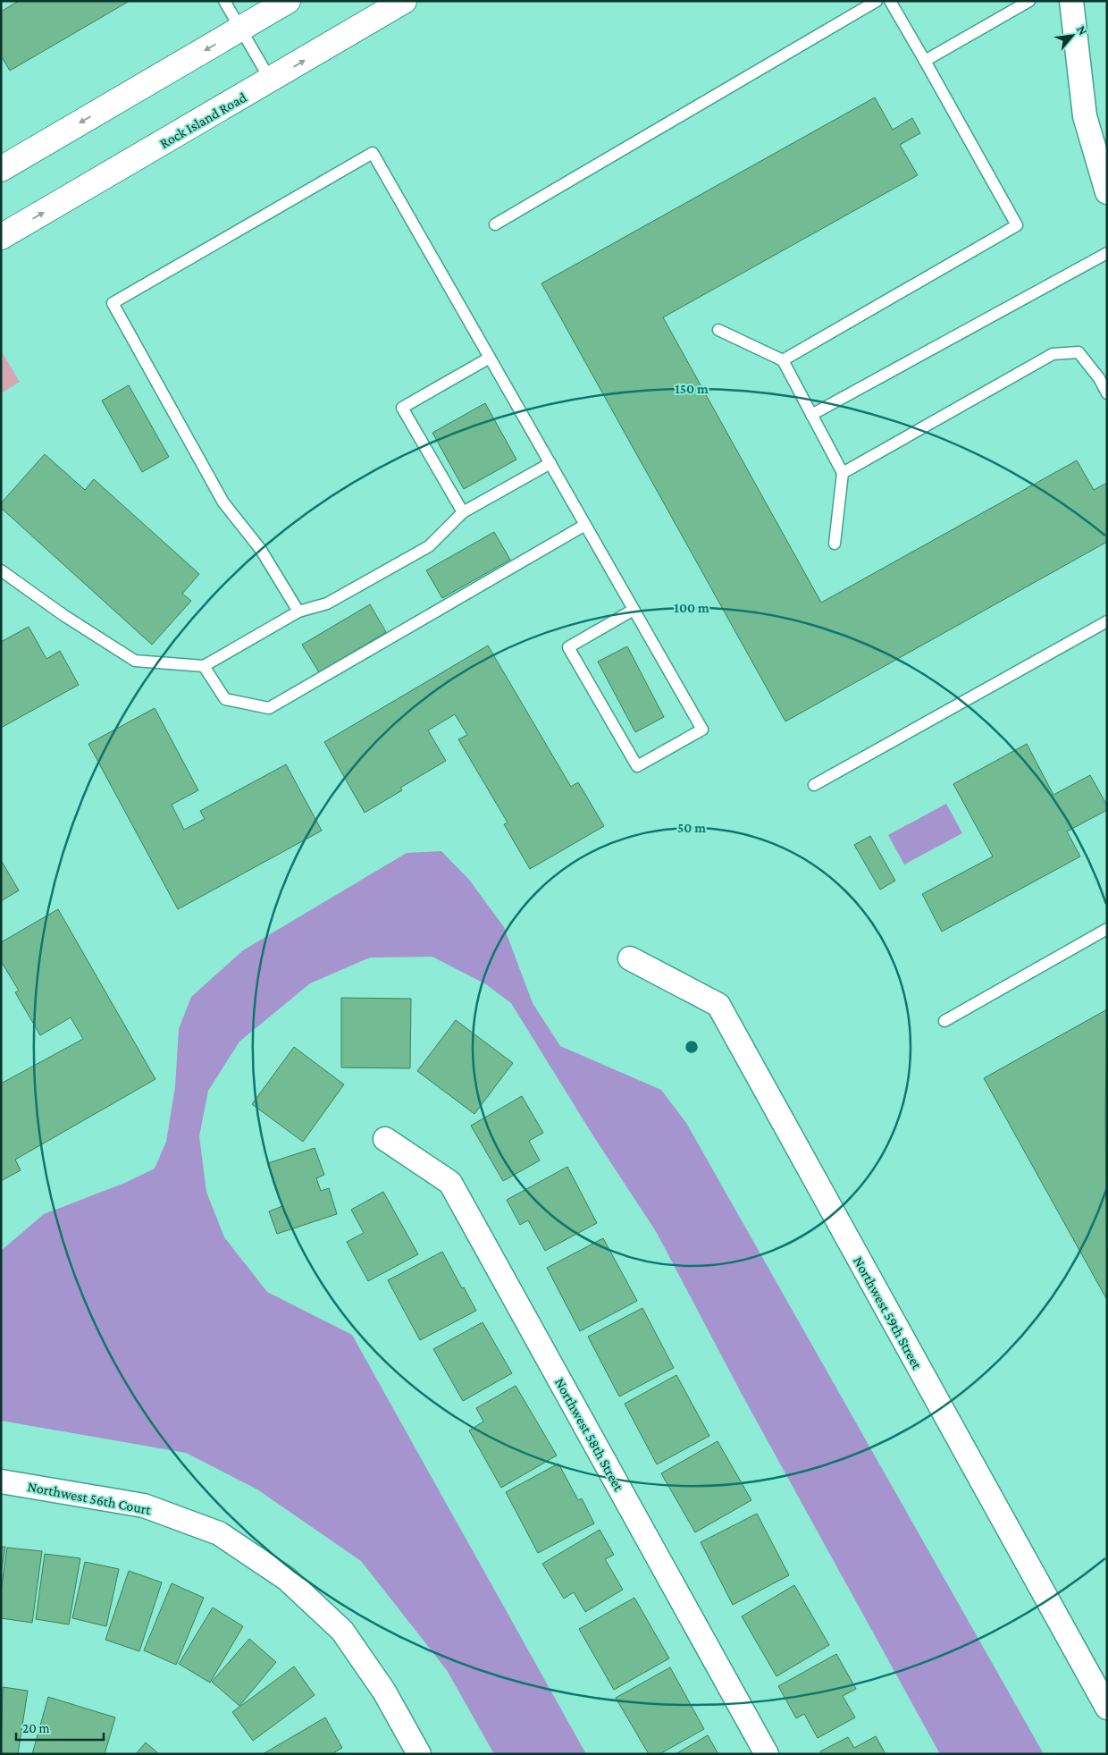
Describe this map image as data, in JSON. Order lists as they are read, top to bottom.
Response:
{
  "streets": {
    "main road": ["Rock Island Road"],
    "street": ["Northwest 59th Street", "Northwest 58th Street", "Northwest 56th Court"]
  },
  "scale_bar": "20 m",
  "north": "top right",
  "rings": ["150 m", "100 m", "50 m"]
}
